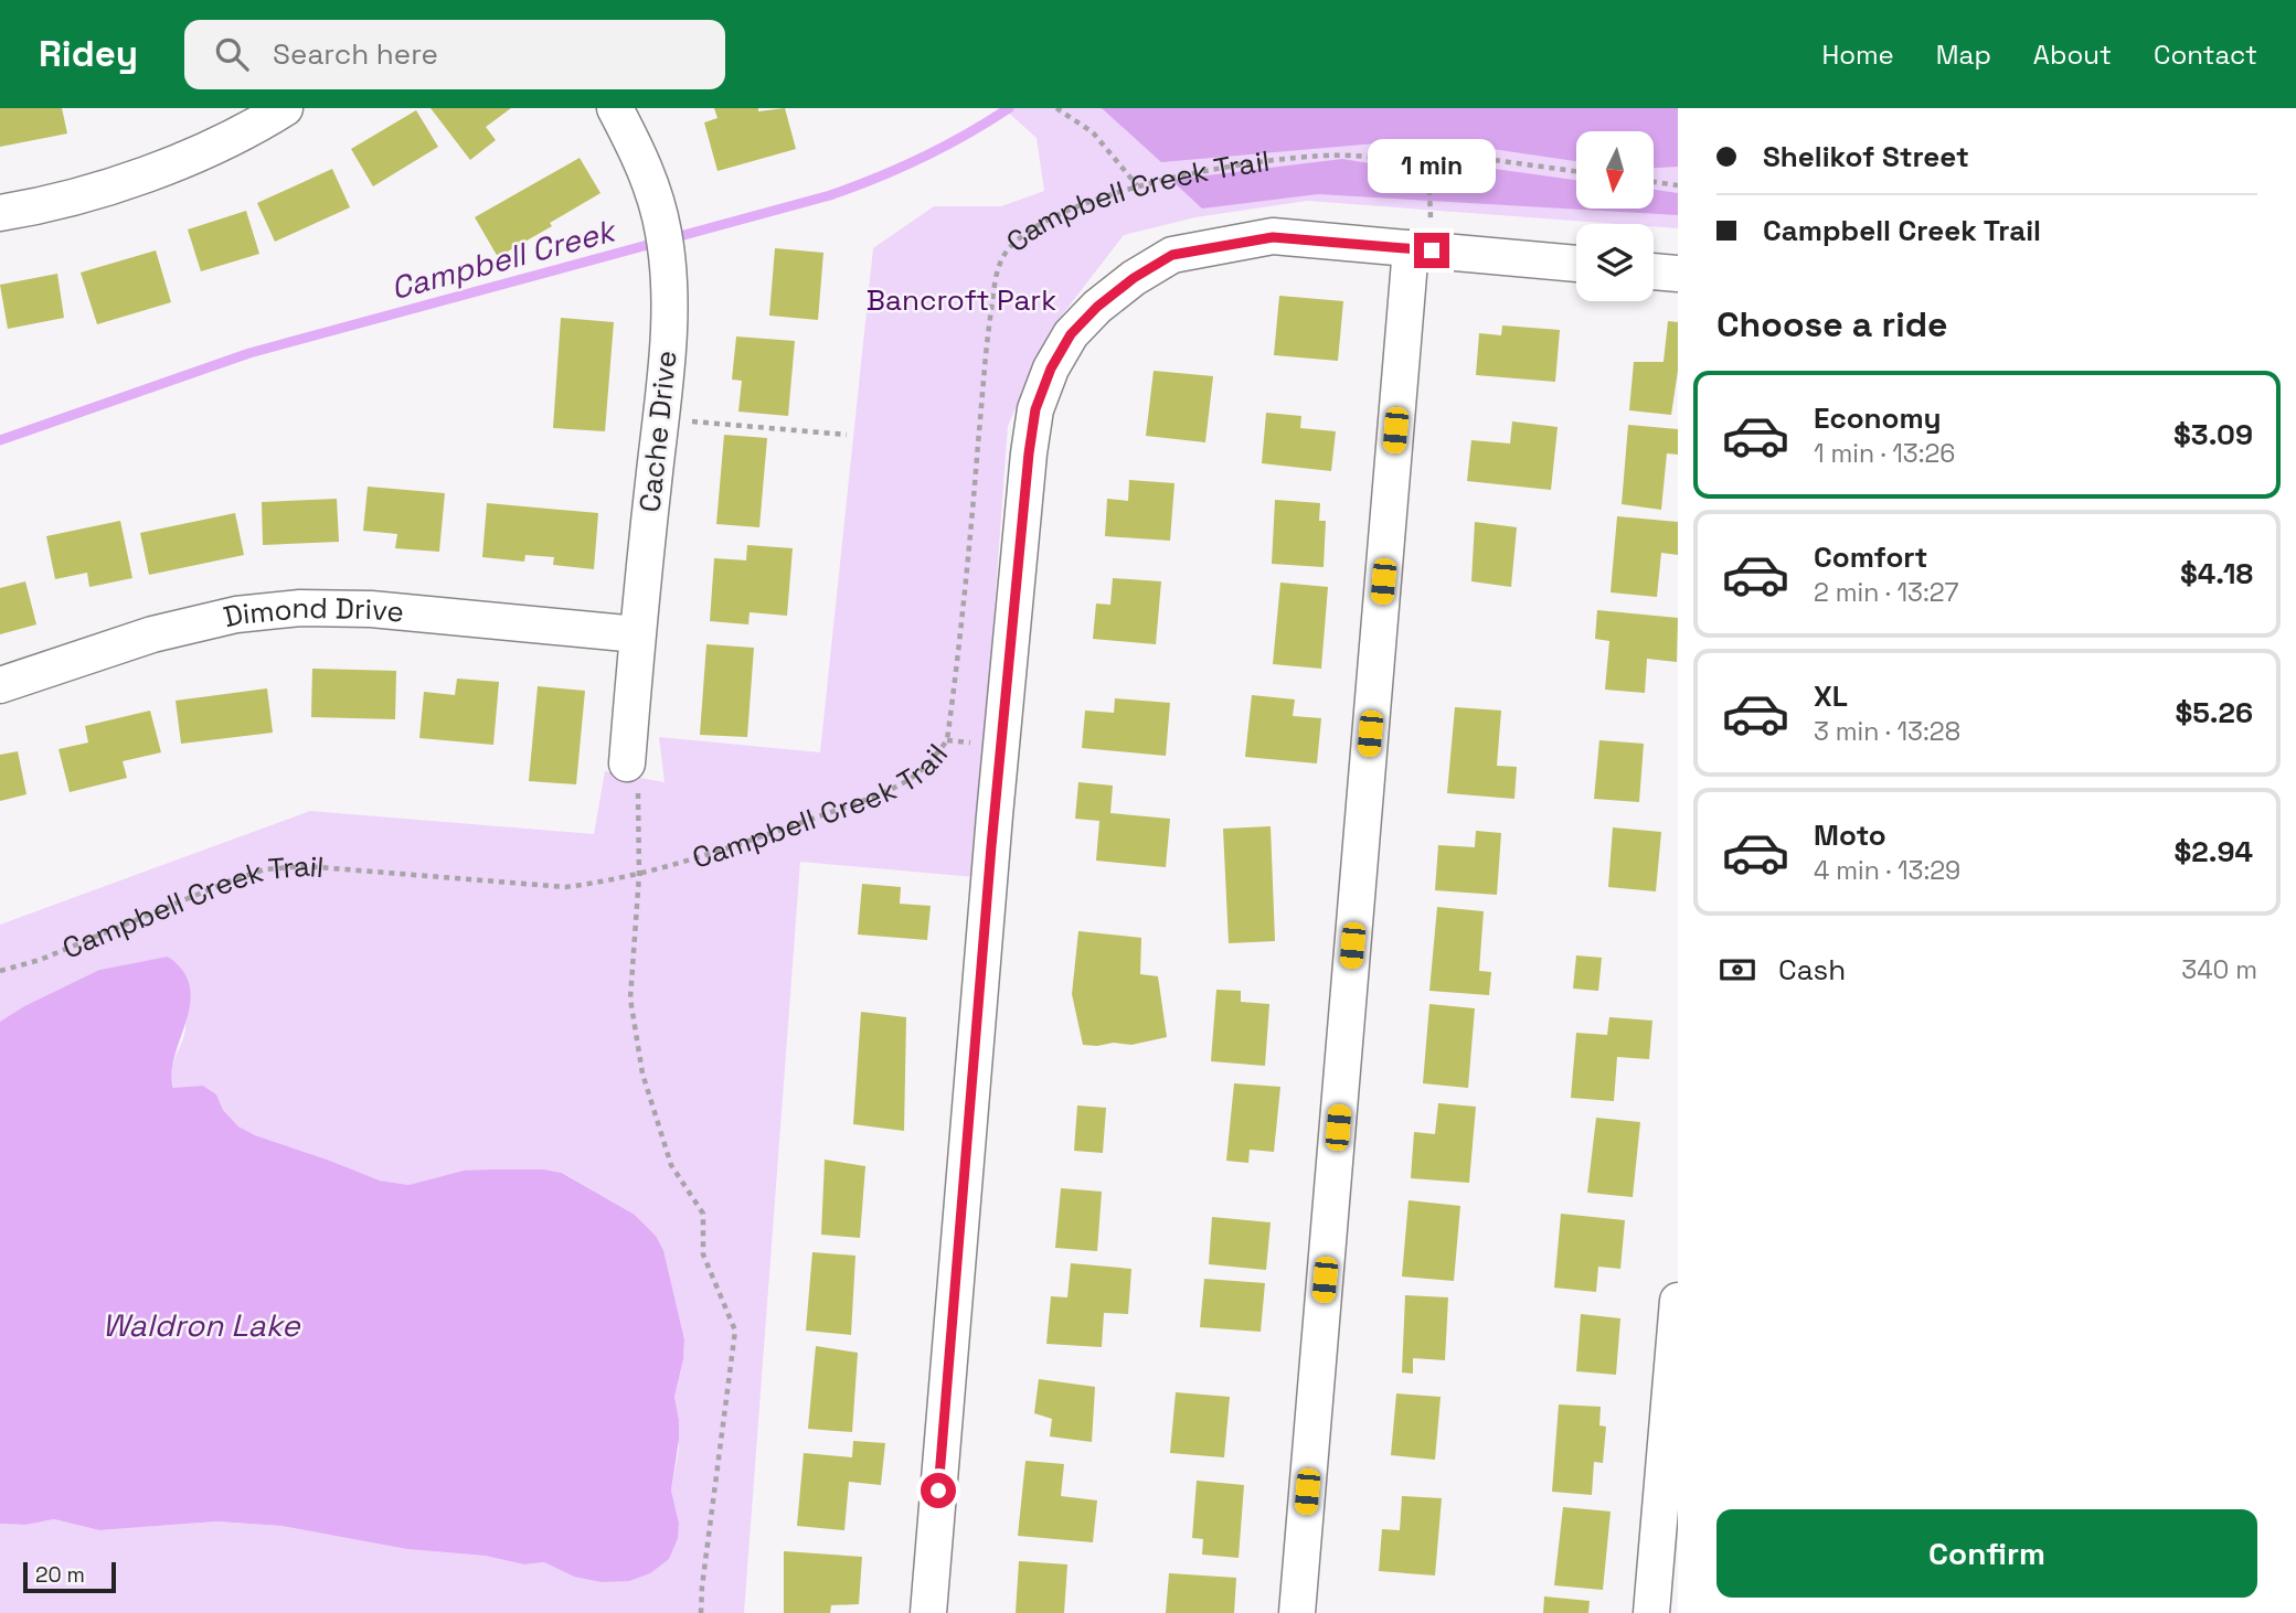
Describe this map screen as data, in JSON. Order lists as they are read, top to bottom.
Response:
{
  "streets": {
    "street": ["Campbell Creek Trail", "Cache Drive", "Dimond Drive"]
  },
  "crossings": [
    ["Cache Drive", "Dimond Drive"]
  ],
  "water": ["Campbell Creek", "Waldron Lake"],
  "parks": ["Bancroft Park"],
  "scale_bar": "20 m",
  "north": "bottom",
  "page": {
    "header": "Ridey",
    "search": "Search here",
    "nav": [
      "Home",
      "Map",
      "About",
      "Contact"
    ],
    "banner": ["Shelikof Street", "Campbell Creek Trail"],
    "bubble": "1 min",
    "heading": "Choose a ride",
    "list": [
      {
        "name": "Economy",
        "note": "1 min · 13:26",
        "value": "$3.09"
      },
      {
        "name": "Comfort",
        "note": "2 min · 13:27",
        "value": "$4.18"
      },
      {
        "name": "XL",
        "note": "3 min · 13:28",
        "value": "$5.26"
      },
      {
        "name": "Moto",
        "note": "4 min · 13:29",
        "value": "$2.94"
      }
    ],
    "pay": ["Cash", "340 m"],
    "buttons": "Confirm",
    "scale": "20 m"
  }
}
